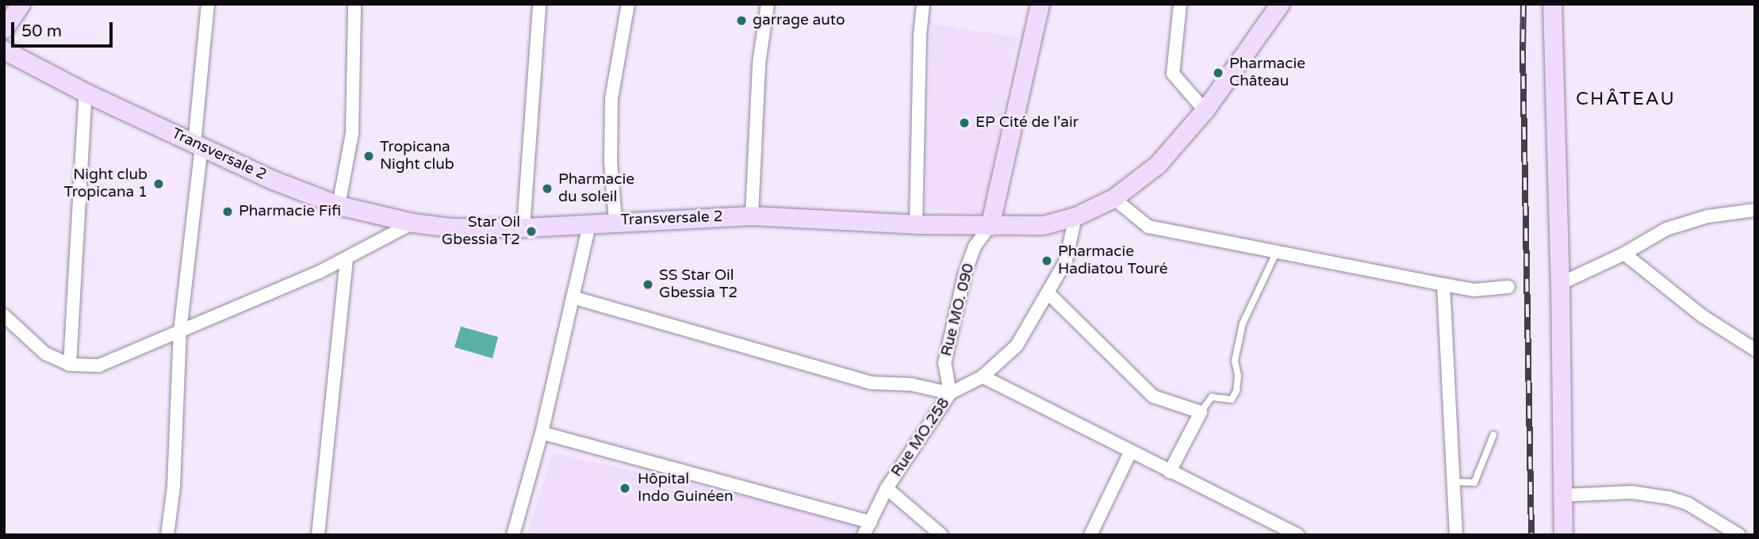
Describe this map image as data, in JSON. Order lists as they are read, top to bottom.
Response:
{
  "streets": {
    "main road": ["Transversale 2", "Rue MO. 090"],
    "street": ["Rue MO.258"]
  },
  "crossings": [
    ["Transversale 2", "Rue MO. 090"],
    ["Transversale 2", "Rue MO.258"],
    ["Rue MO. 090", "Rue MO.258"]
  ],
  "districts": ["CHÂTEAU"],
  "places": [
    "garrage auto",
    "Pharmacie Château",
    "EP Cité de l'air",
    "Tropicana Night club",
    "Night club Tropicana 1",
    "Pharmacie du soleil",
    "Pharmacie Fifi",
    "Star Oil Gbessia T2",
    "Pharmacie Hadiatou Touré",
    "SS Star Oil Gbessia T2",
    "Hôpital Indo Guinéen"
  ],
  "scale_bar": "50 m"
}
